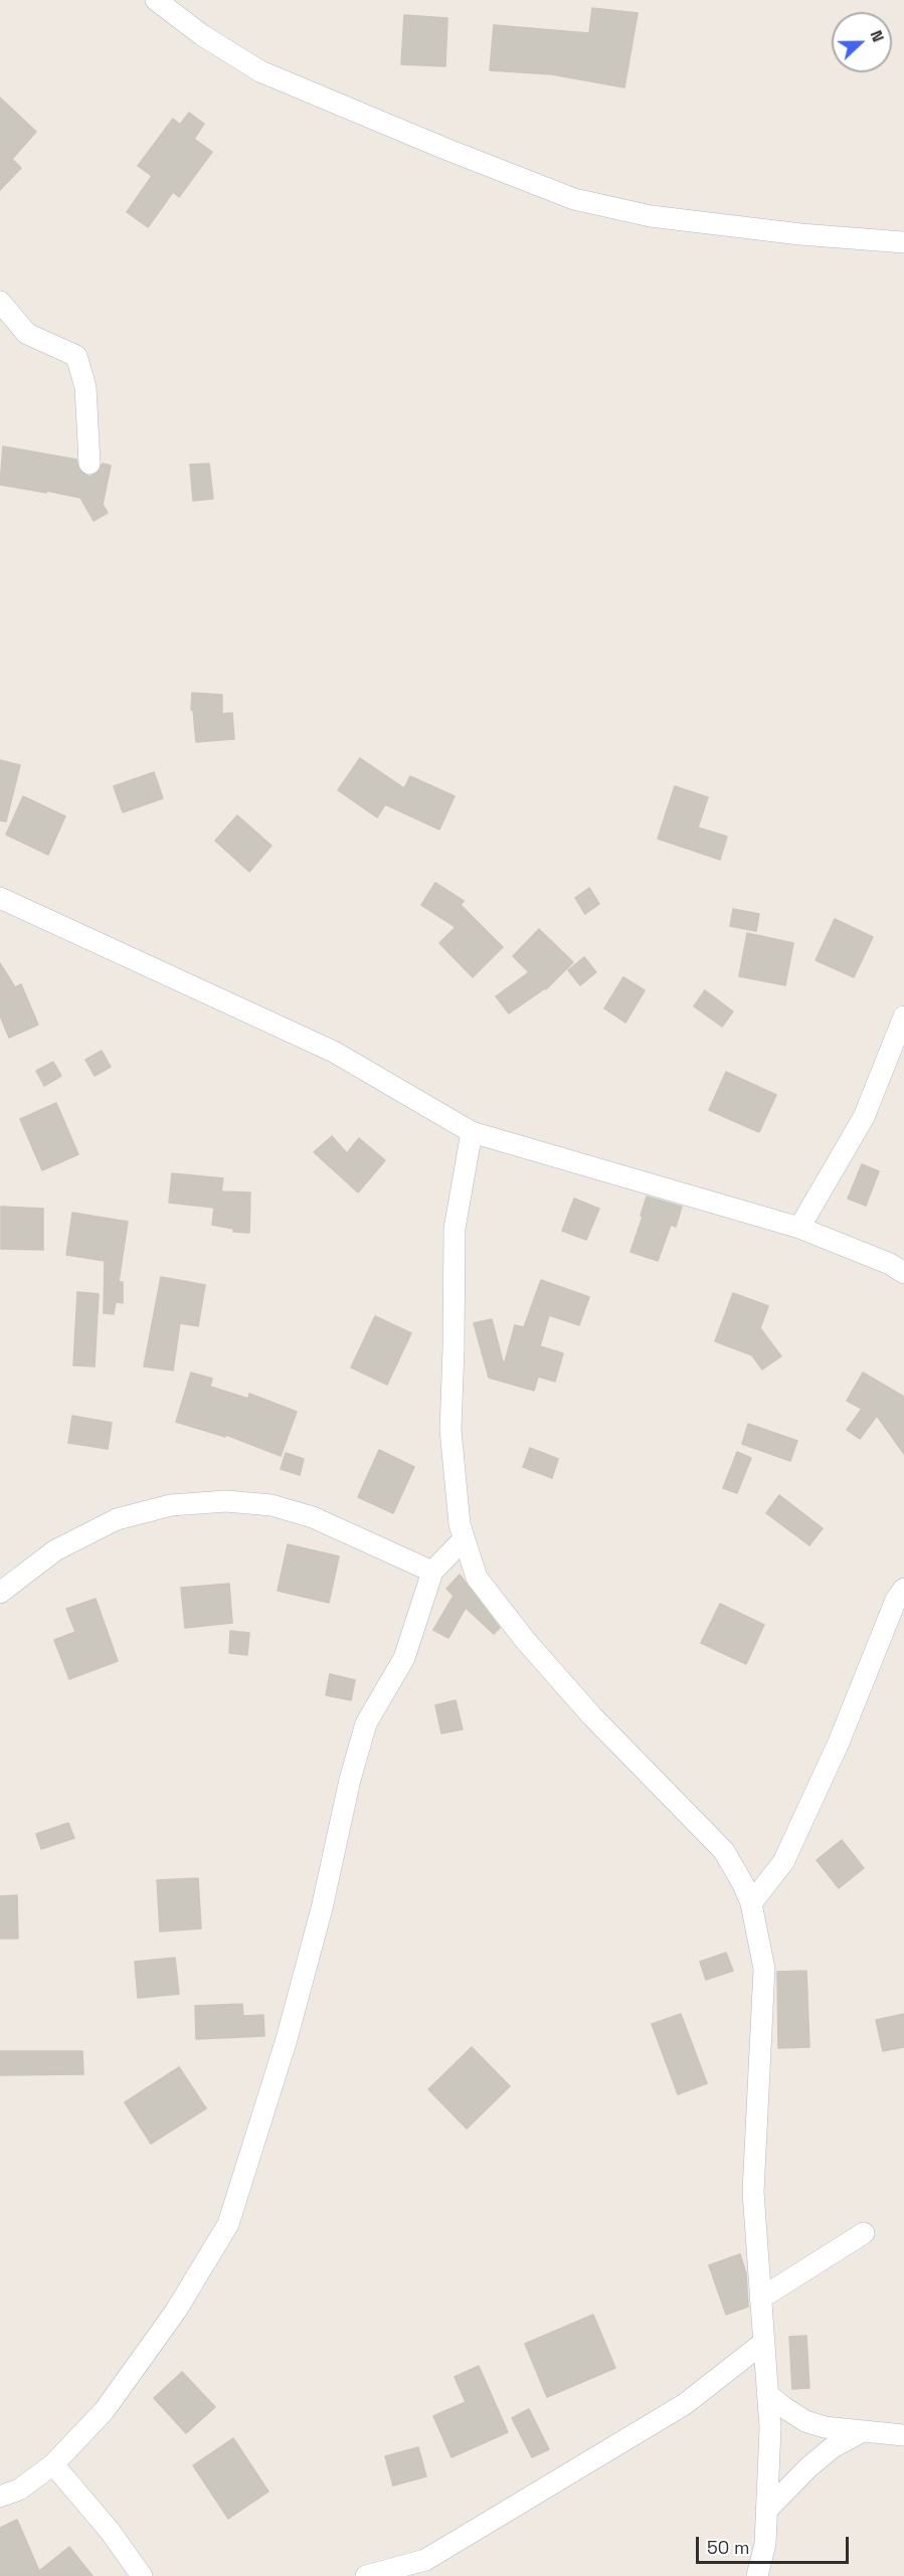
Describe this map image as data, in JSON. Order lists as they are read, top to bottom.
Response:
{
  "scale_bar": "50 m",
  "north": "right"
}
